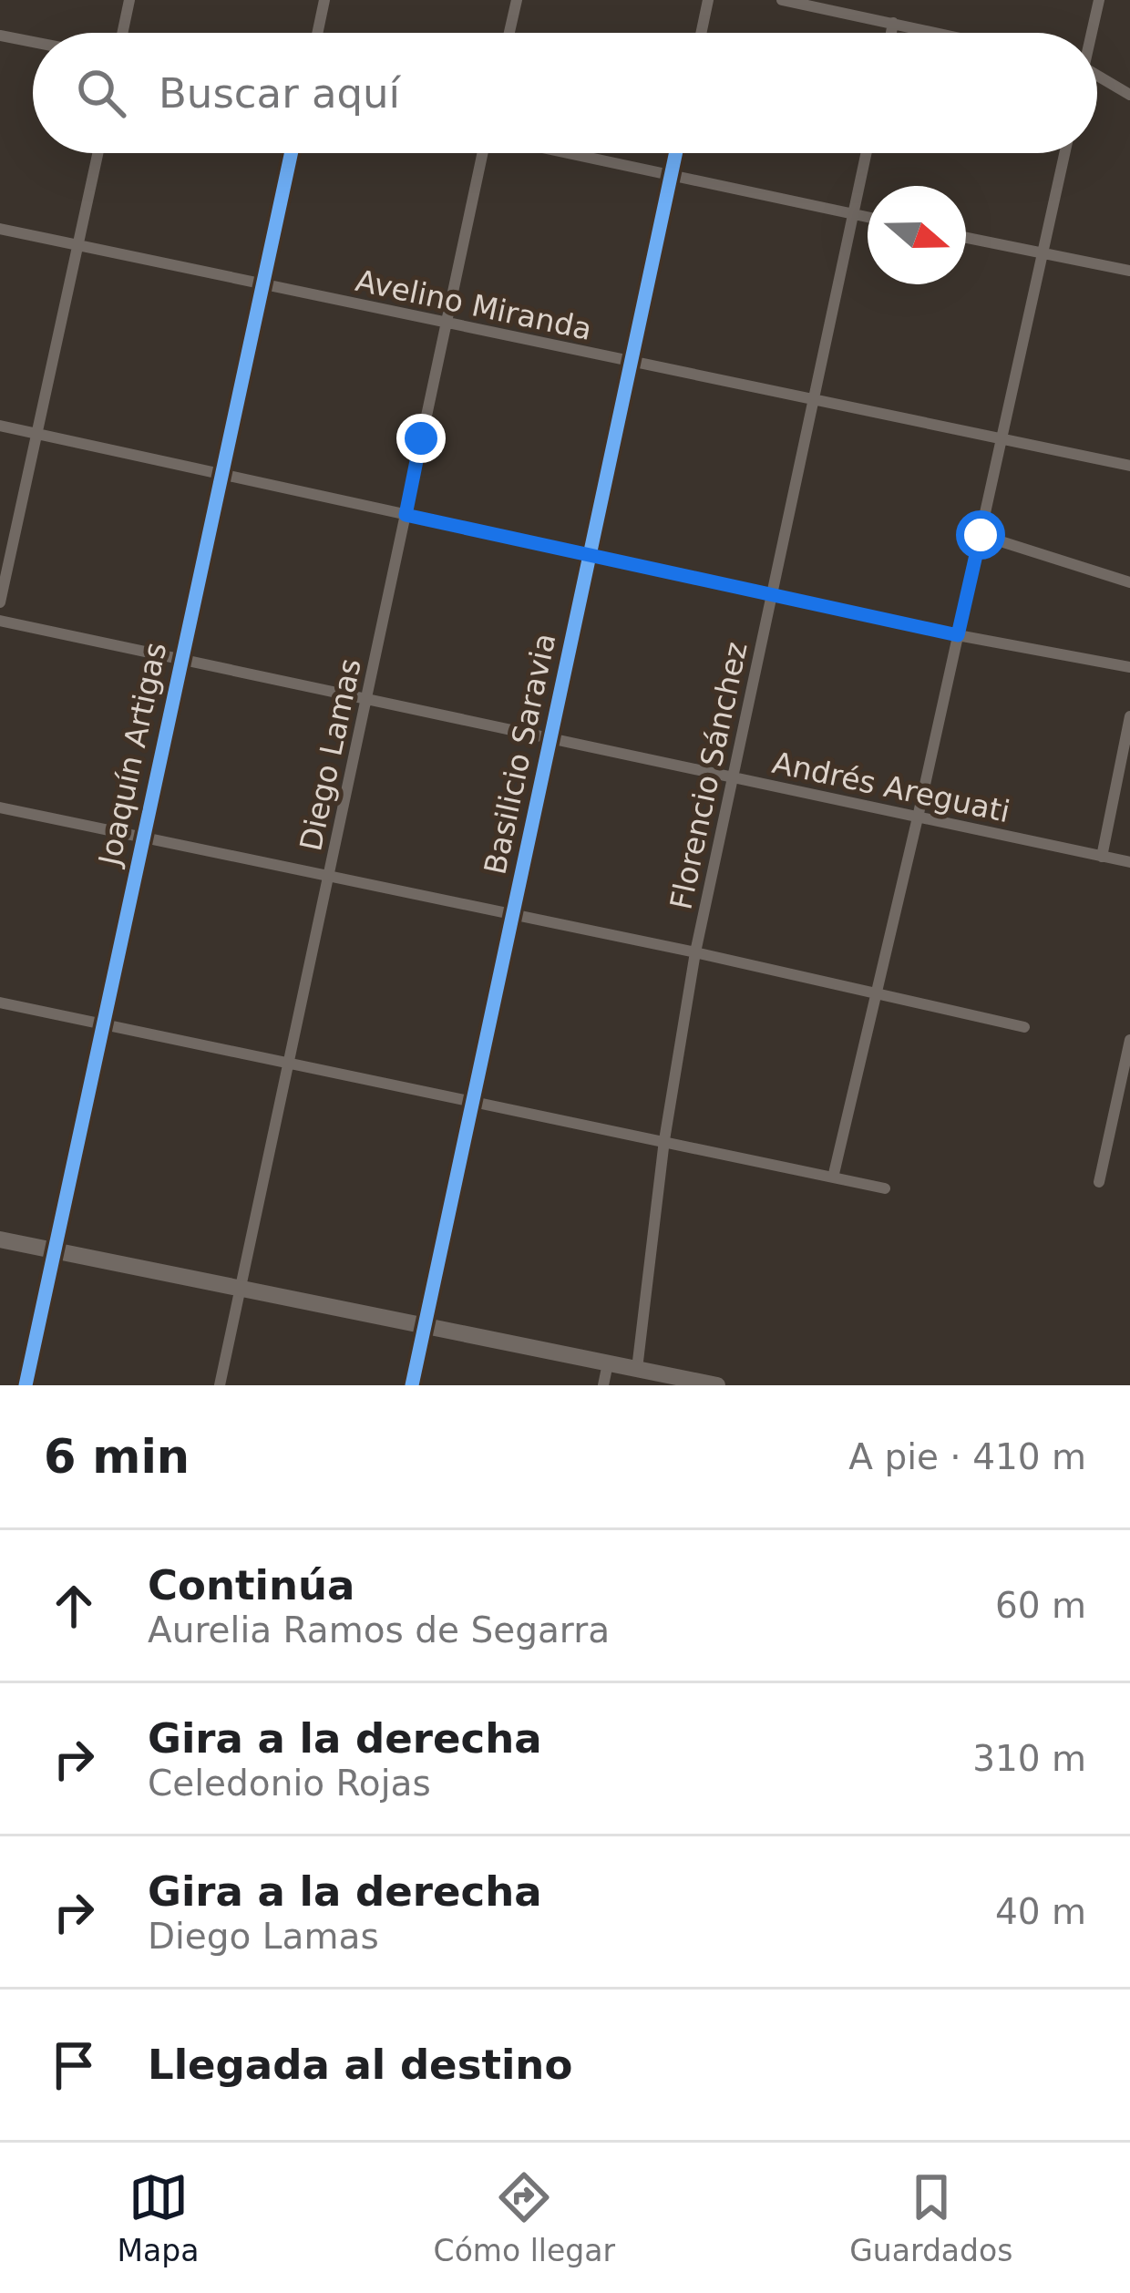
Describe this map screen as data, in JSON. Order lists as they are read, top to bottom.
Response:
{
  "streets": {
    "street": [
      "Avelino Miranda",
      "Joaquín Artigas",
      "Basilicio Saravia",
      "Diego Lamas",
      "Florencio Sánchez",
      "Andrés Areguati"
    ]
  },
  "crossings": [
    ["Avelino Miranda", "Joaquín Artigas"],
    ["Avelino Miranda", "Basilicio Saravia"],
    ["Avelino Miranda", "Diego Lamas"],
    ["Avelino Miranda", "Florencio Sánchez"],
    ["Joaquín Artigas", "Andrés Areguati"],
    ["Basilicio Saravia", "Andrés Areguati"],
    ["Diego Lamas", "Andrés Areguati"],
    ["Florencio Sánchez", "Andrés Areguati"]
  ],
  "north": "right",
  "page": {
    "search": "Buscar aquí",
    "heading": ["6 min", "A pie · 410 m"],
    "list": [
      ["Continúa", "Aurelia Ramos de Segarra", "60 m"],
      ["Gira a la derecha", "Celedonio Rojas", "310 m"],
      ["Gira a la derecha", "Diego Lamas", "40 m"],
      "Llegada al destino"
    ],
    "nav": ["Mapa", "Cómo llegar", "Guardados"]
  }
}
